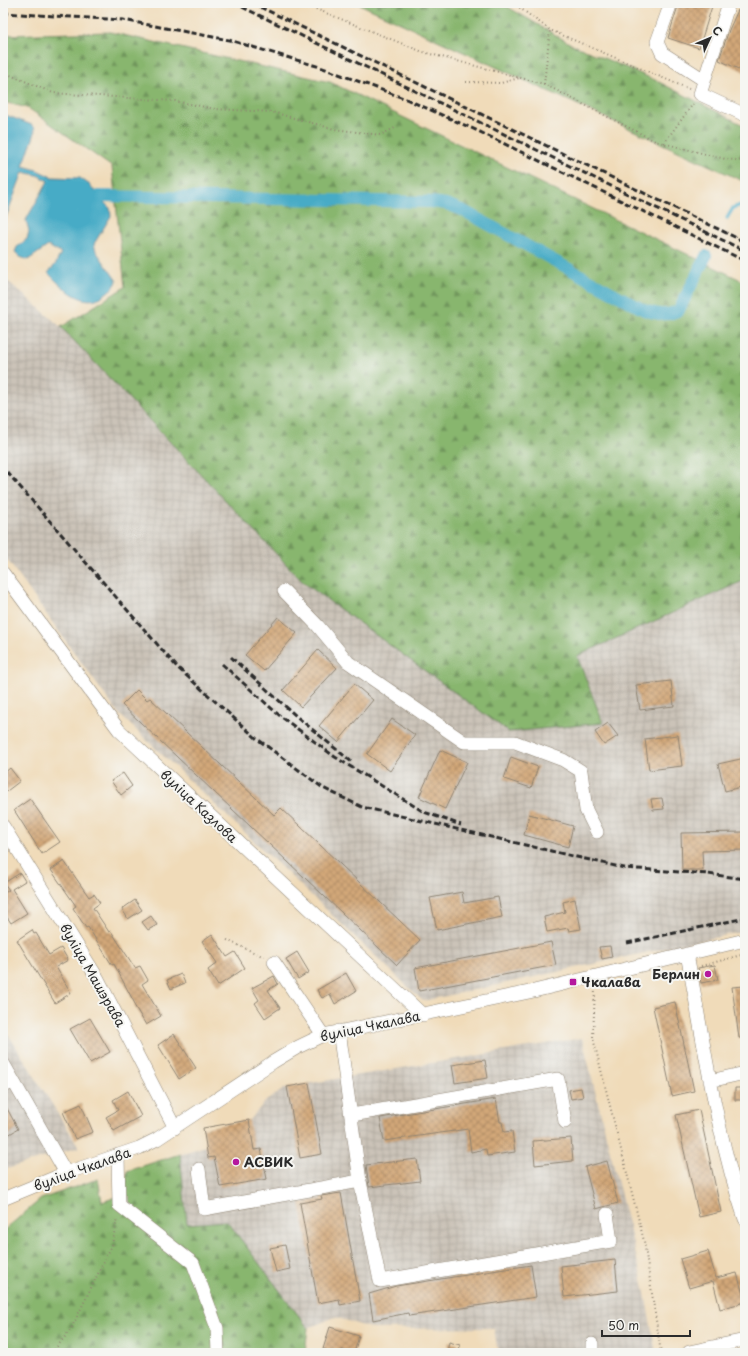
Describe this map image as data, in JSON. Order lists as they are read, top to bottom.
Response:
{
  "streets": {
    "street": ["вуліца Казлова", "вуліца Машэрава", "вуліца Чкалава"]
  },
  "crossings": [
    ["вуліца Казлова", "вуліца Чкалава"],
    ["вуліца Машэрава", "вуліца Чкалава"]
  ],
  "places": {
    "other": ["Берлин", "АСВИК"],
    "transit": ["Чкалава"]
  },
  "scale_bar": "50 m",
  "north": "top right"
}
